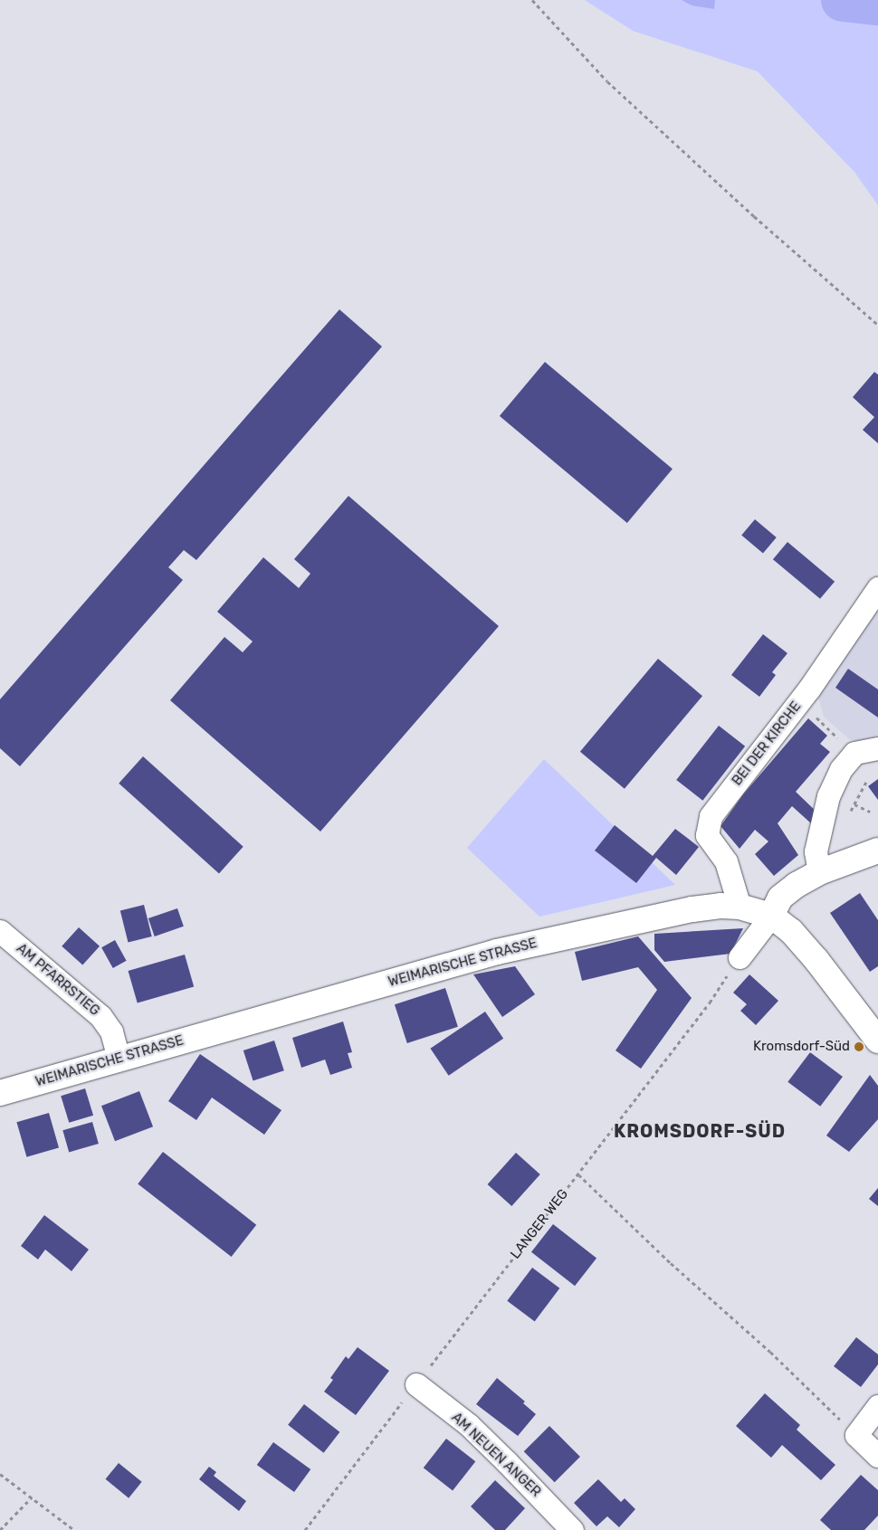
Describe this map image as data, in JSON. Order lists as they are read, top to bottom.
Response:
{
  "streets": {
    "street": [
      "BEI DER KIRCHE",
      "WEIMARISCHE STRASSE",
      "AM PFARRSTIEG",
      "AM NEUEN ANGER"
    ],
    "path": ["LANGER WEG"]
  },
  "crossings": [
    ["BEI DER KIRCHE", "WEIMARISCHE STRASSE"],
    ["WEIMARISCHE STRASSE", "AM PFARRSTIEG"],
    ["LANGER WEG", "AM NEUEN ANGER"]
  ],
  "districts": ["KROMSDORF-SÜD"],
  "places": ["Kromsdorf-Süd"]
}
